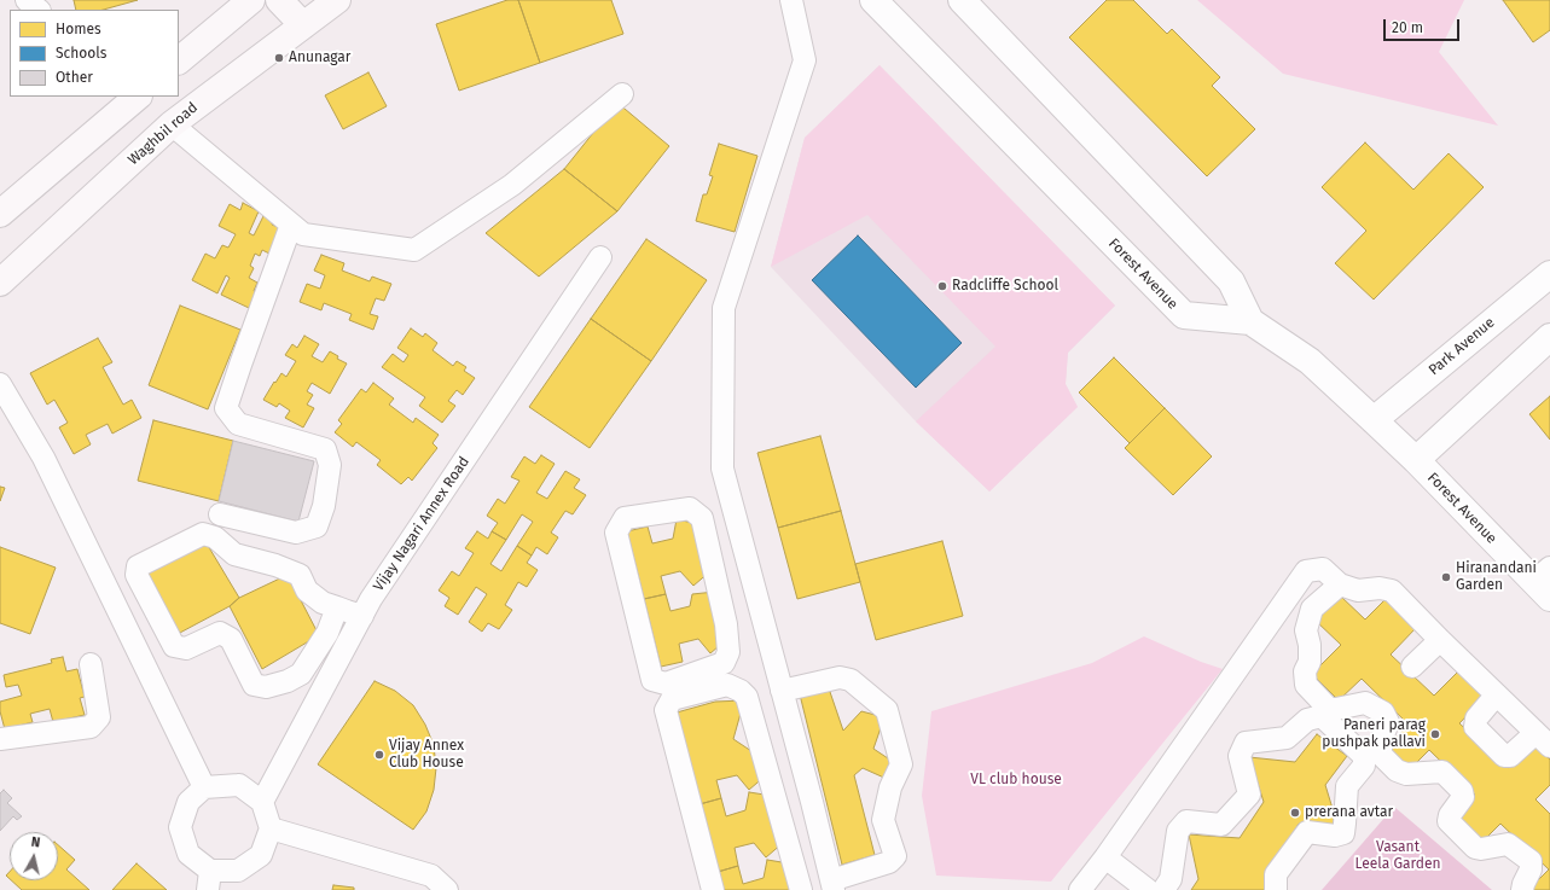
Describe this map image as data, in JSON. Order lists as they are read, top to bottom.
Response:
{
  "streets": {
    "main road": ["Waghbil road"],
    "street": ["Forest Avenue", "Park Avenue", "Vijay Nagari Annex Road"]
  },
  "crossings": [
    ["Forest Avenue", "Park Avenue"]
  ],
  "parks": ["VL club house", "Vasant Leela Garden"],
  "places": [
    "Anunagar",
    "Radcliffe School",
    "Hiranandani Garden",
    "Paneri parag pushpak pallavi",
    "Vijay Annex Club House",
    "prerana avtar"
  ],
  "legend": ["Homes", "Schools", "Other"],
  "scale_bar": "20 m",
  "north": "top"
}
